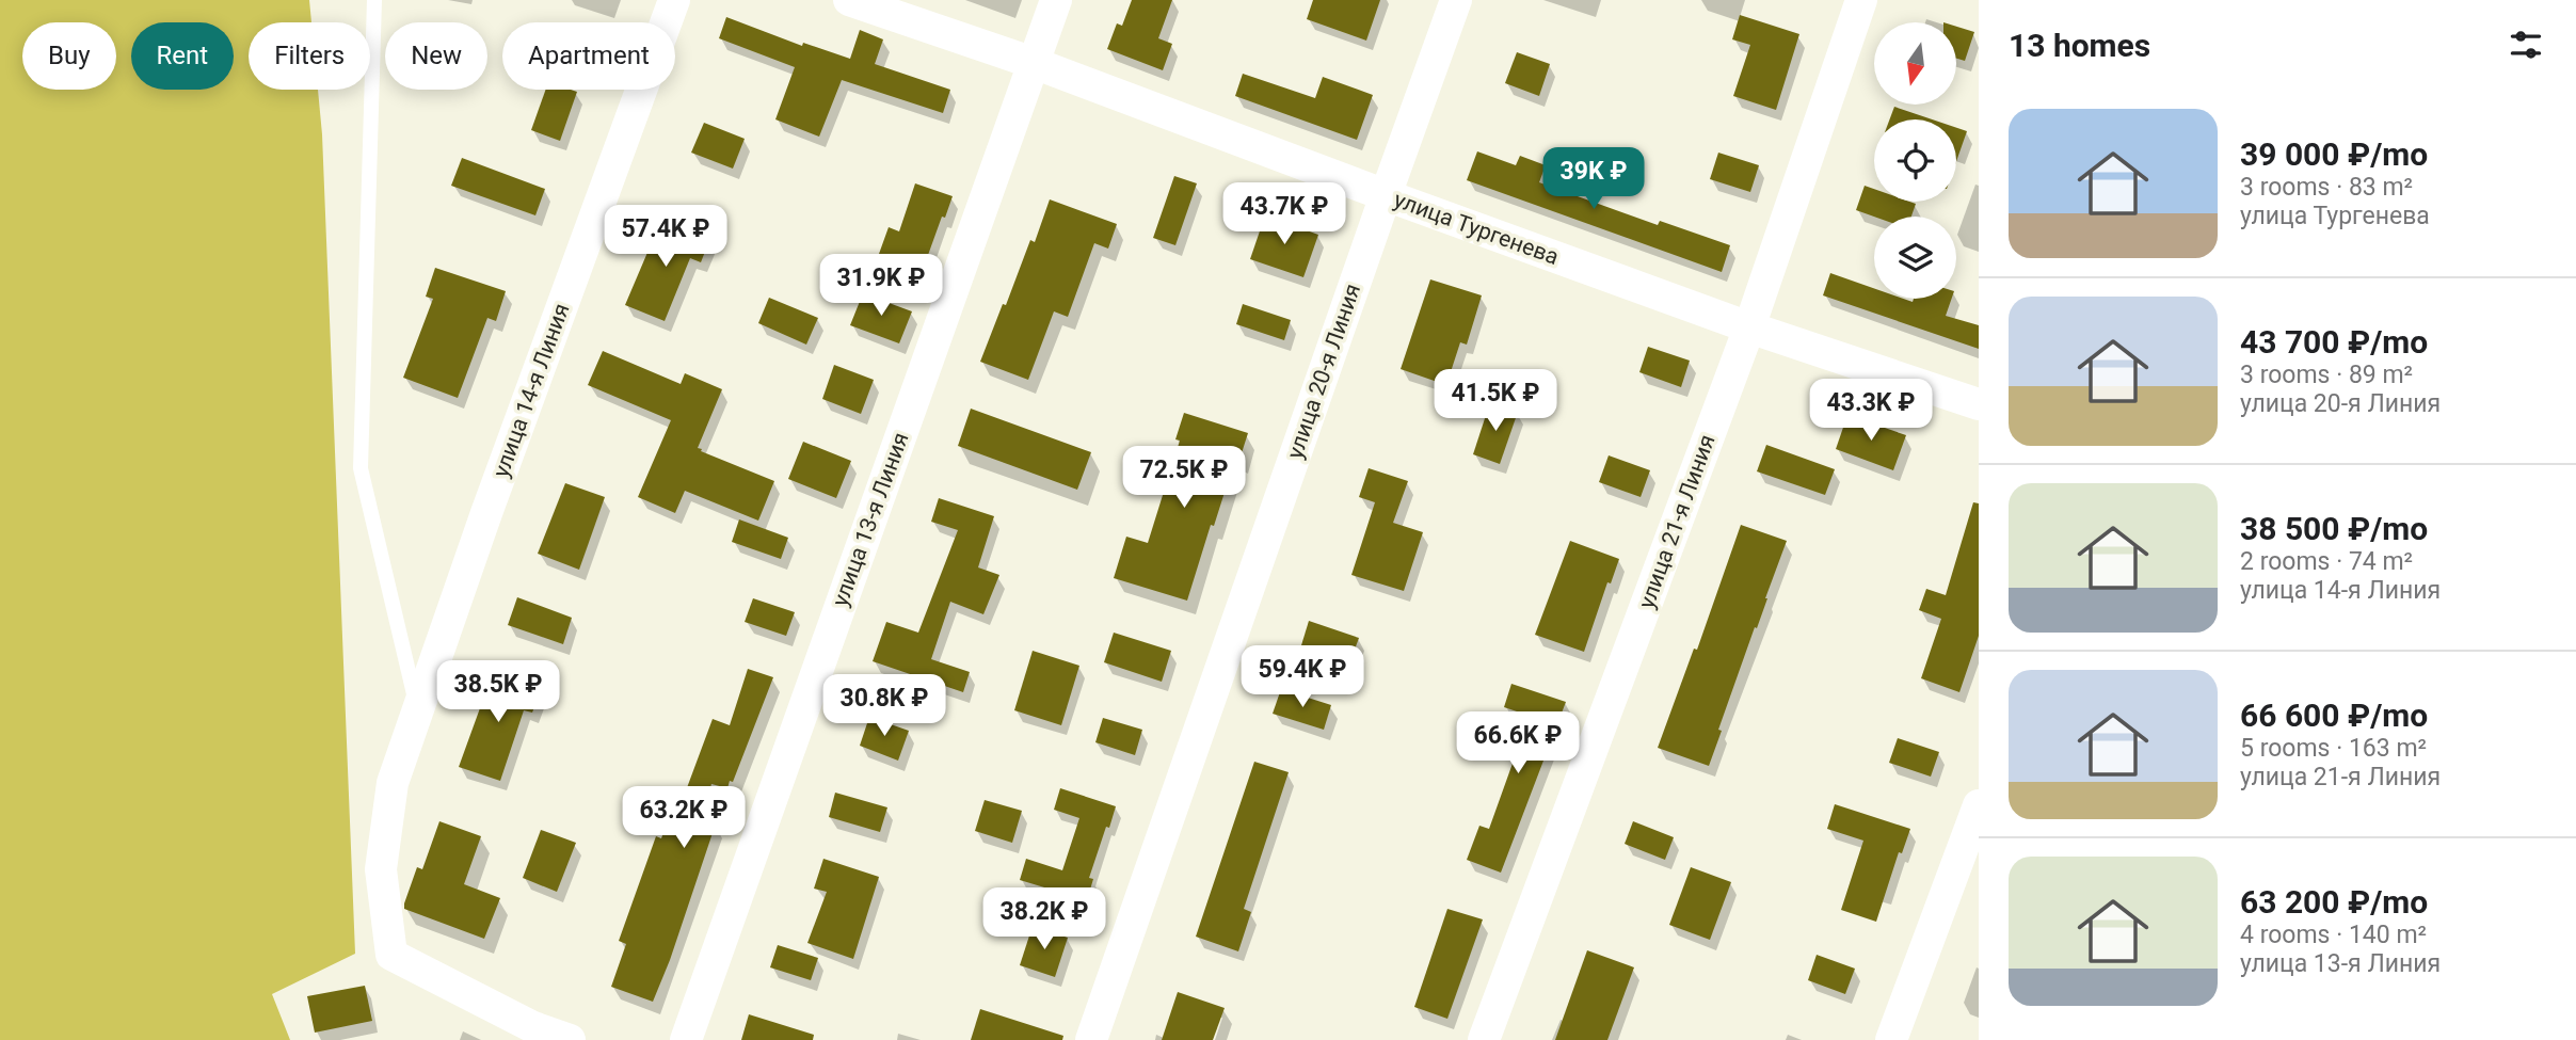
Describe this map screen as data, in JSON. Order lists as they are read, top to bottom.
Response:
{
  "streets": {
    "street": [
      "улица Тургенева",
      "улица 20-я Линия",
      "улица 14-я Линия",
      "улица 13-я Линия",
      "улица 21-я Линия"
    ]
  },
  "crossings": [
    ["улица Тургенева", "улица 20-я Линия"],
    ["улица Тургенева", "улица 13-я Линия"],
    ["улица Тургенева", "улица 21-я Линия"]
  ],
  "north": "bottom",
  "page": {
    "heading": "13 homes",
    "chip": [
      "Buy",
      "Rent",
      "Filters",
      "New",
      "Apartment"
    ],
    "list": [
      {
        "name": "39 000 ₽/mo",
        "note": "3 rooms · 83 m² · улица Тургенева"
      },
      {
        "name": "43 700 ₽/mo",
        "note": "3 rooms · 89 m² · улица 20-я Линия"
      },
      {
        "name": "38 500 ₽/mo",
        "note": "2 rooms · 74 m² · улица 14-я Линия"
      },
      {
        "name": "66 600 ₽/mo",
        "note": "5 rooms · 163 m² · улица 21-я Линия"
      },
      {
        "name": "63 200 ₽/mo",
        "note": "4 rooms · 140 m² · улица 13-я Линия"
      }
    ],
    "price": [
      "39K ₽",
      "43.7K ₽",
      "57.4K ₽",
      "31.9K ₽",
      "41.5K ₽",
      "43.3K ₽",
      "72.5K ₽",
      "59.4K ₽",
      "38.5K ₽",
      "30.8K ₽",
      "66.6K ₽",
      "63.2K ₽",
      "38.2K ₽"
    ]
  }
}
